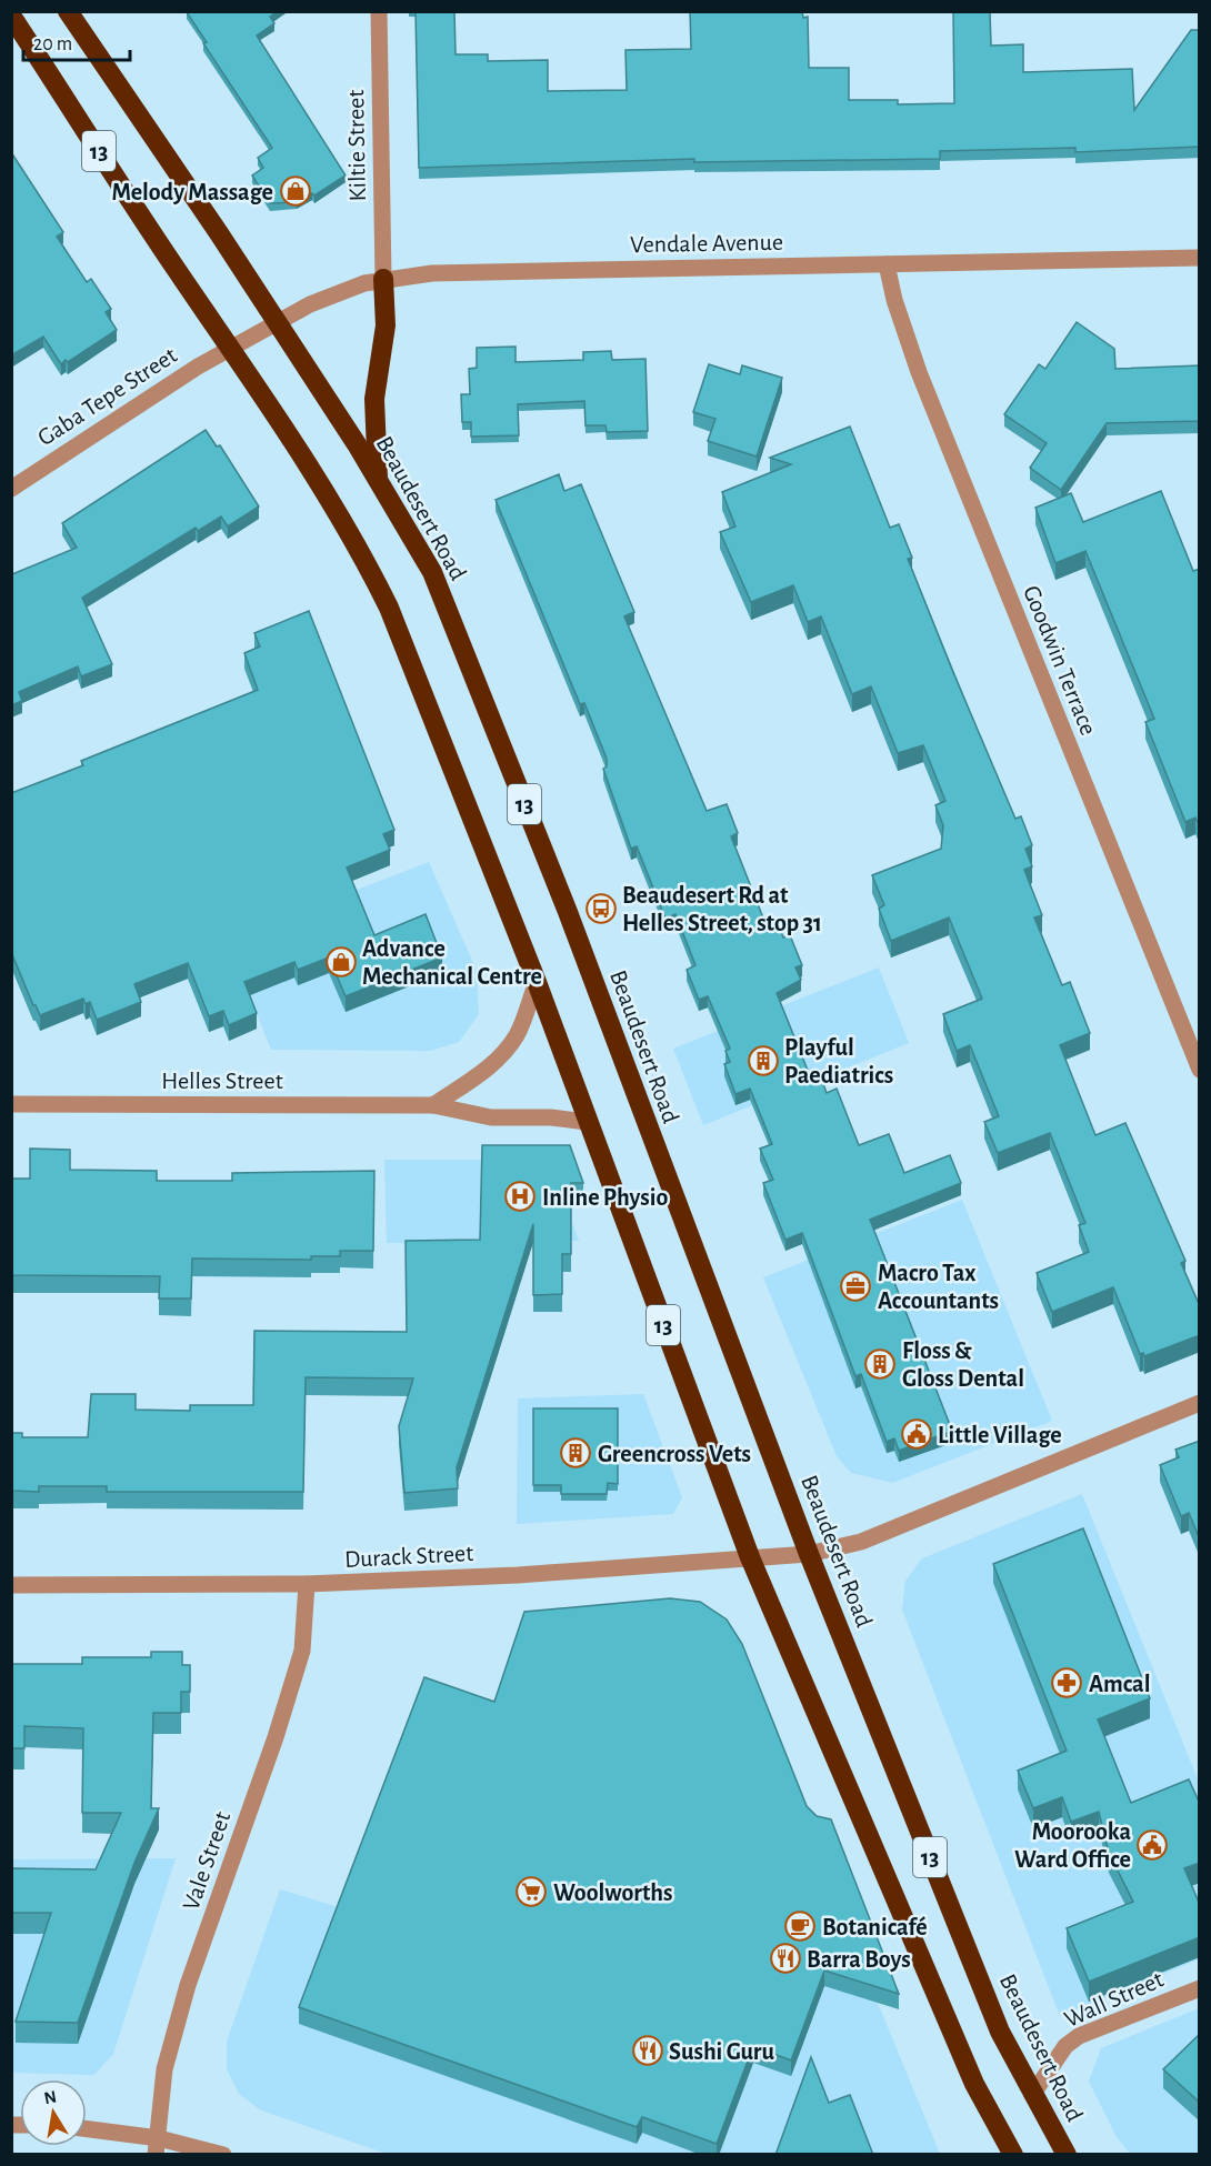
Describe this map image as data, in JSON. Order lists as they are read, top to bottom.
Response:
{
  "streets": {
    "highway": ["13", "Beaudesert Road"],
    "street": [
      "Kiltie Street",
      "Vendale Avenue",
      "Gaba Tepe Street",
      "Goodwin Terrace",
      "Helles Street",
      "Durack Street",
      "Vale Street",
      "Wall Street"
    ]
  },
  "crossings": [
    ["Kiltie Street", "Vendale Avenue"],
    ["13", "Vendale Avenue"],
    ["13", "Gaba Tepe Street"],
    ["13", "Helles Street"],
    ["13", "Durack Street"],
    ["Vendale Avenue", "Gaba Tepe Street"],
    ["Vendale Avenue", "Beaudesert Road"],
    ["Vendale Avenue", "Goodwin Terrace"],
    ["Beaudesert Road", "Durack Street"],
    ["Beaudesert Road", "Wall Street"],
    ["Durack Street", "Vale Street"]
  ],
  "places": {
    "shop": ["Melody Massage", "Advance Mechanical Centre"],
    "bus stop": ["Beaudesert Rd at Helles Street, stop 31"],
    "building": ["Playful Paediatrics", "Floss & Gloss Dental", "Greencross Vets"],
    "hospital": ["Inline Physio"],
    "office": ["Macro Tax Accountants"],
    "public building": ["Little Village", "Moorooka Ward Office"],
    "pharmacy": ["Amcal"],
    "supermarket": ["Woolworths"],
    "cafe": ["Botanicafé"],
    "restaurant": ["Barra Boys", "Sushi Guru"]
  },
  "scale_bar": "20 m",
  "north": "top"
}
